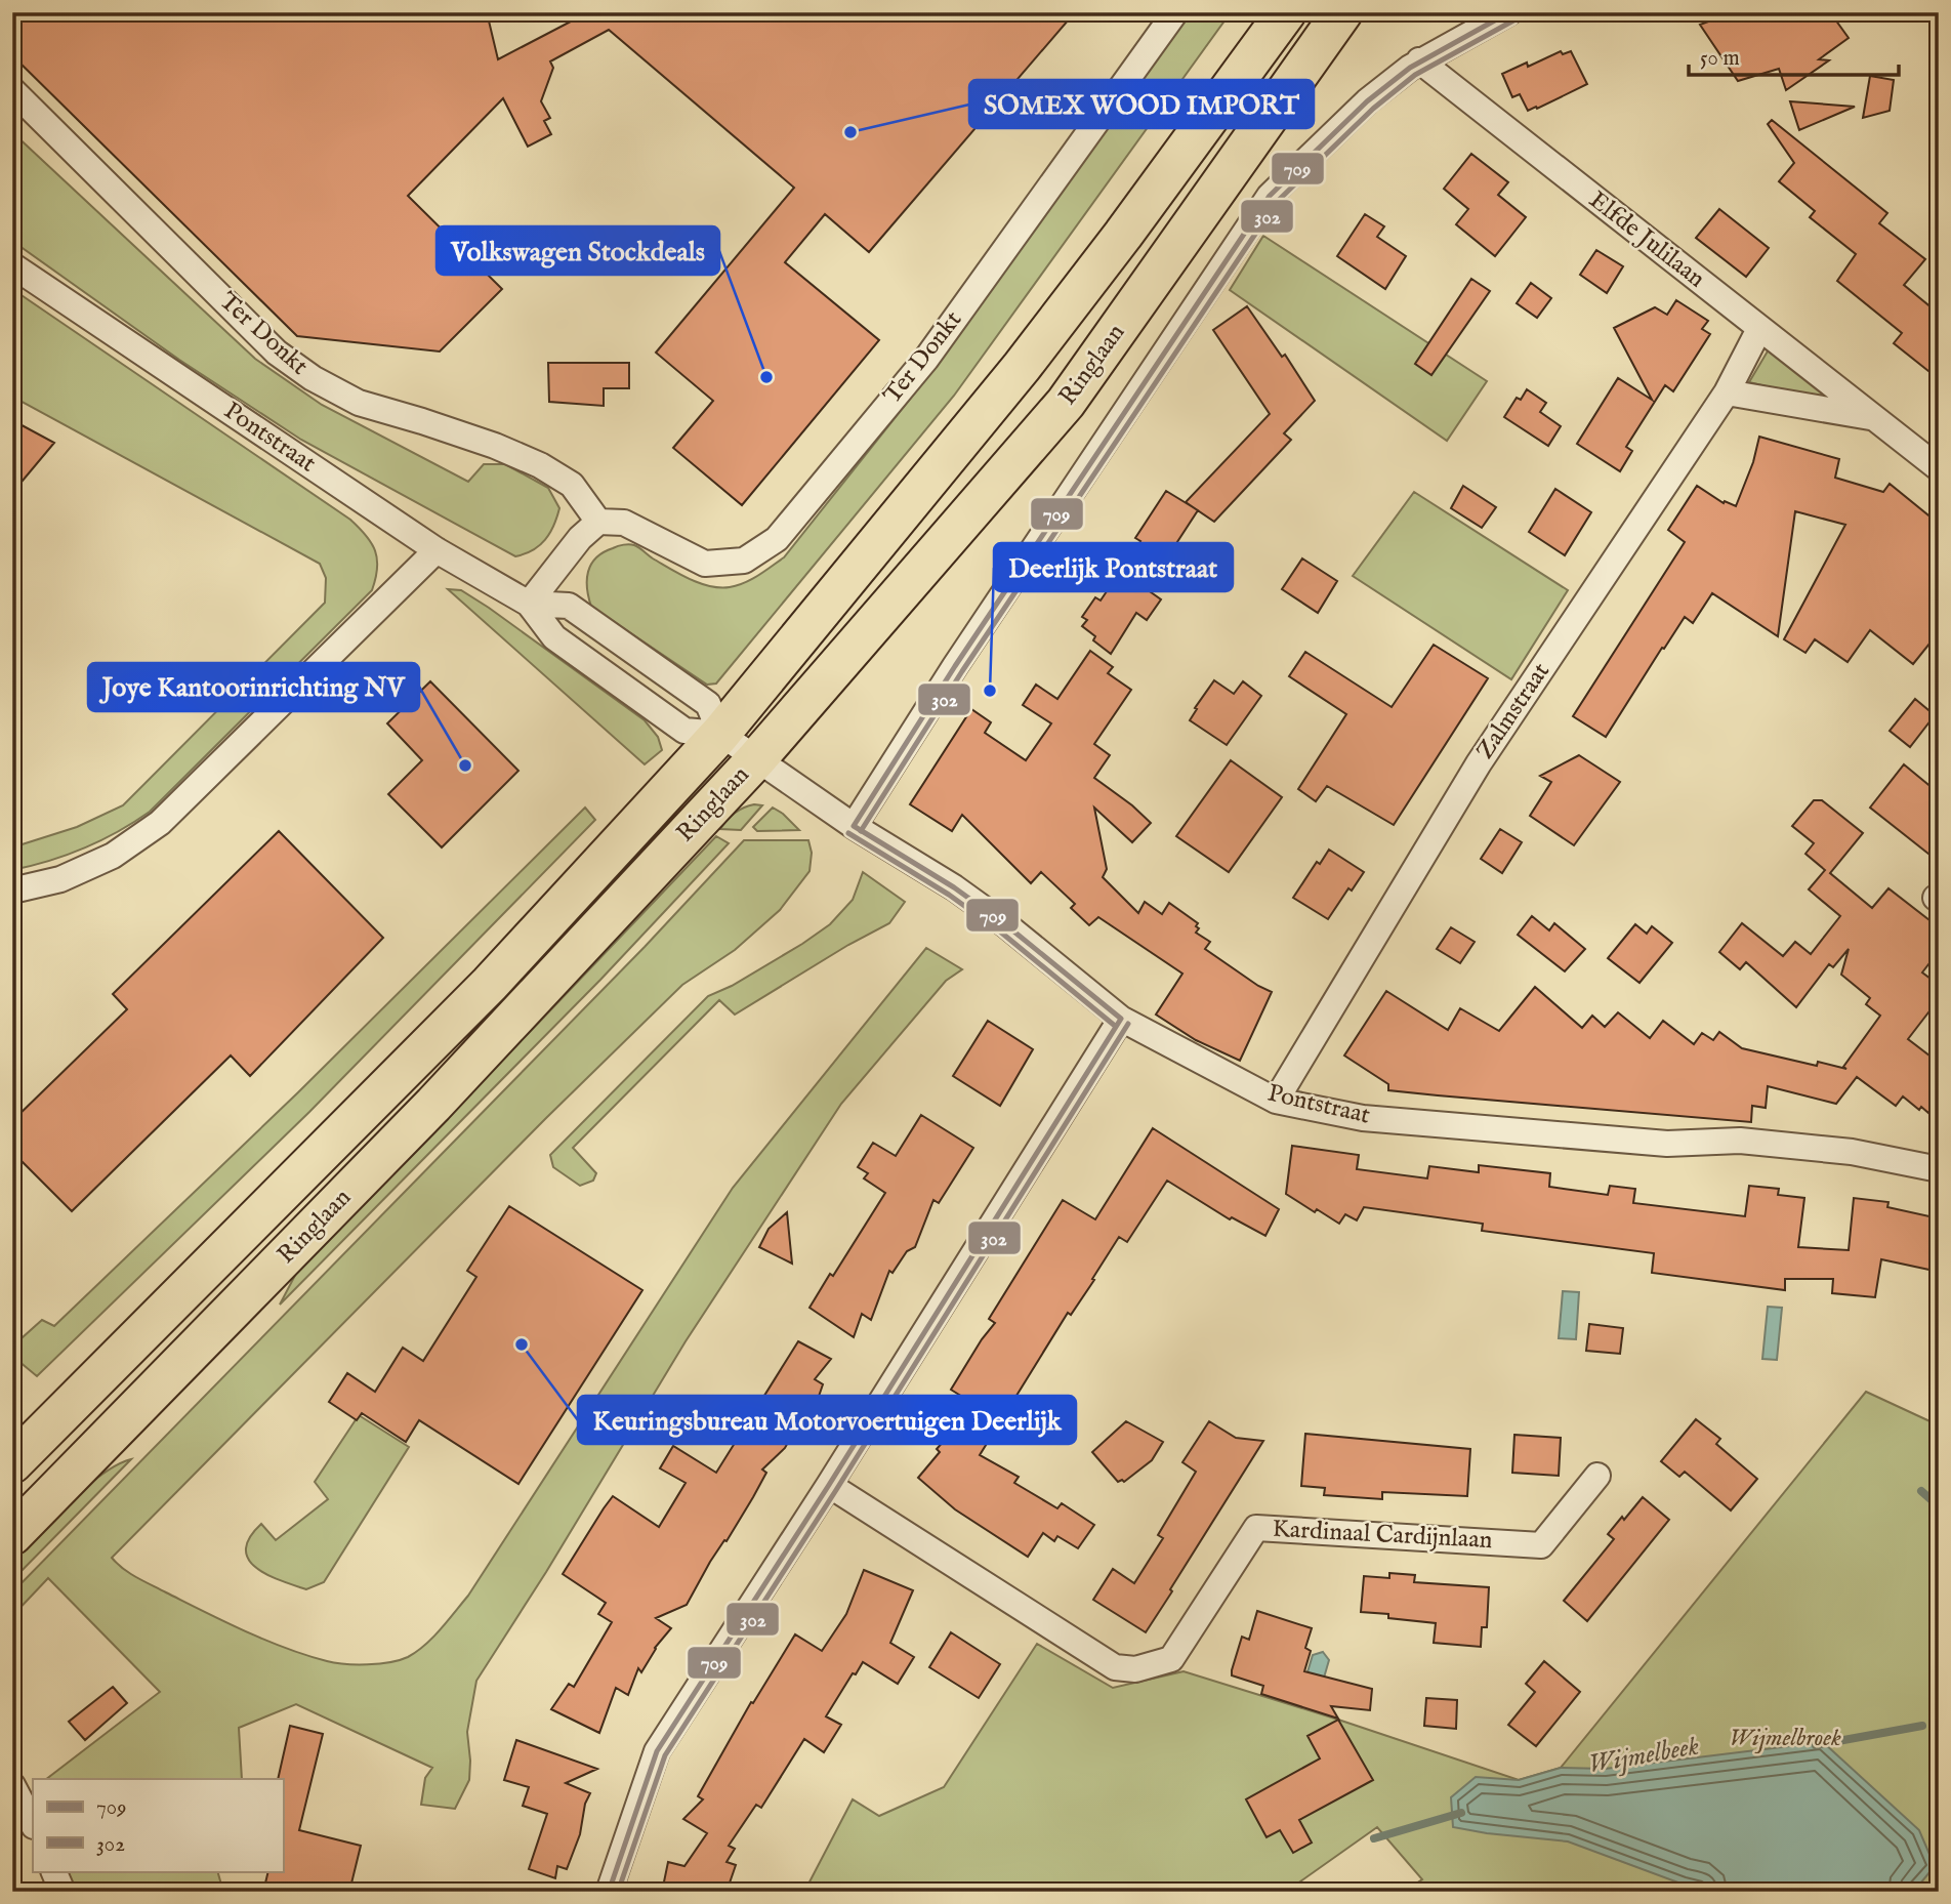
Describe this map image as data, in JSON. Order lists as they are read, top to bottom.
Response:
{
  "streets": {
    "main road": ["Ringlaan"],
    "street": [
      "Elfde Julilaan",
      "Ter Donkt",
      "Pontstraat",
      "Zalmstraat",
      "Kardinaal Cardijnlaan"
    ]
  },
  "crossings": [
    ["Elfde Julilaan", "Zalmstraat"],
    ["Ringlaan", "Pontstraat"],
    ["Pontstraat", "Zalmstraat"]
  ],
  "water": ["Wijmelbeek"],
  "parks": ["Wijmelbroek"],
  "places": [
    "SOMEX WOOD IMPORT",
    "Volkswagen Stockdeals",
    "Deerlijk Pontstraat",
    "Joye Kantoorinrichting NV",
    "Keuringsbureau Motorvoertuigen Deerlijk"
  ],
  "lines": ["transit line 709", "transit line 302"],
  "legend": ["709", "302"],
  "scale_bar": "50 m"
}
